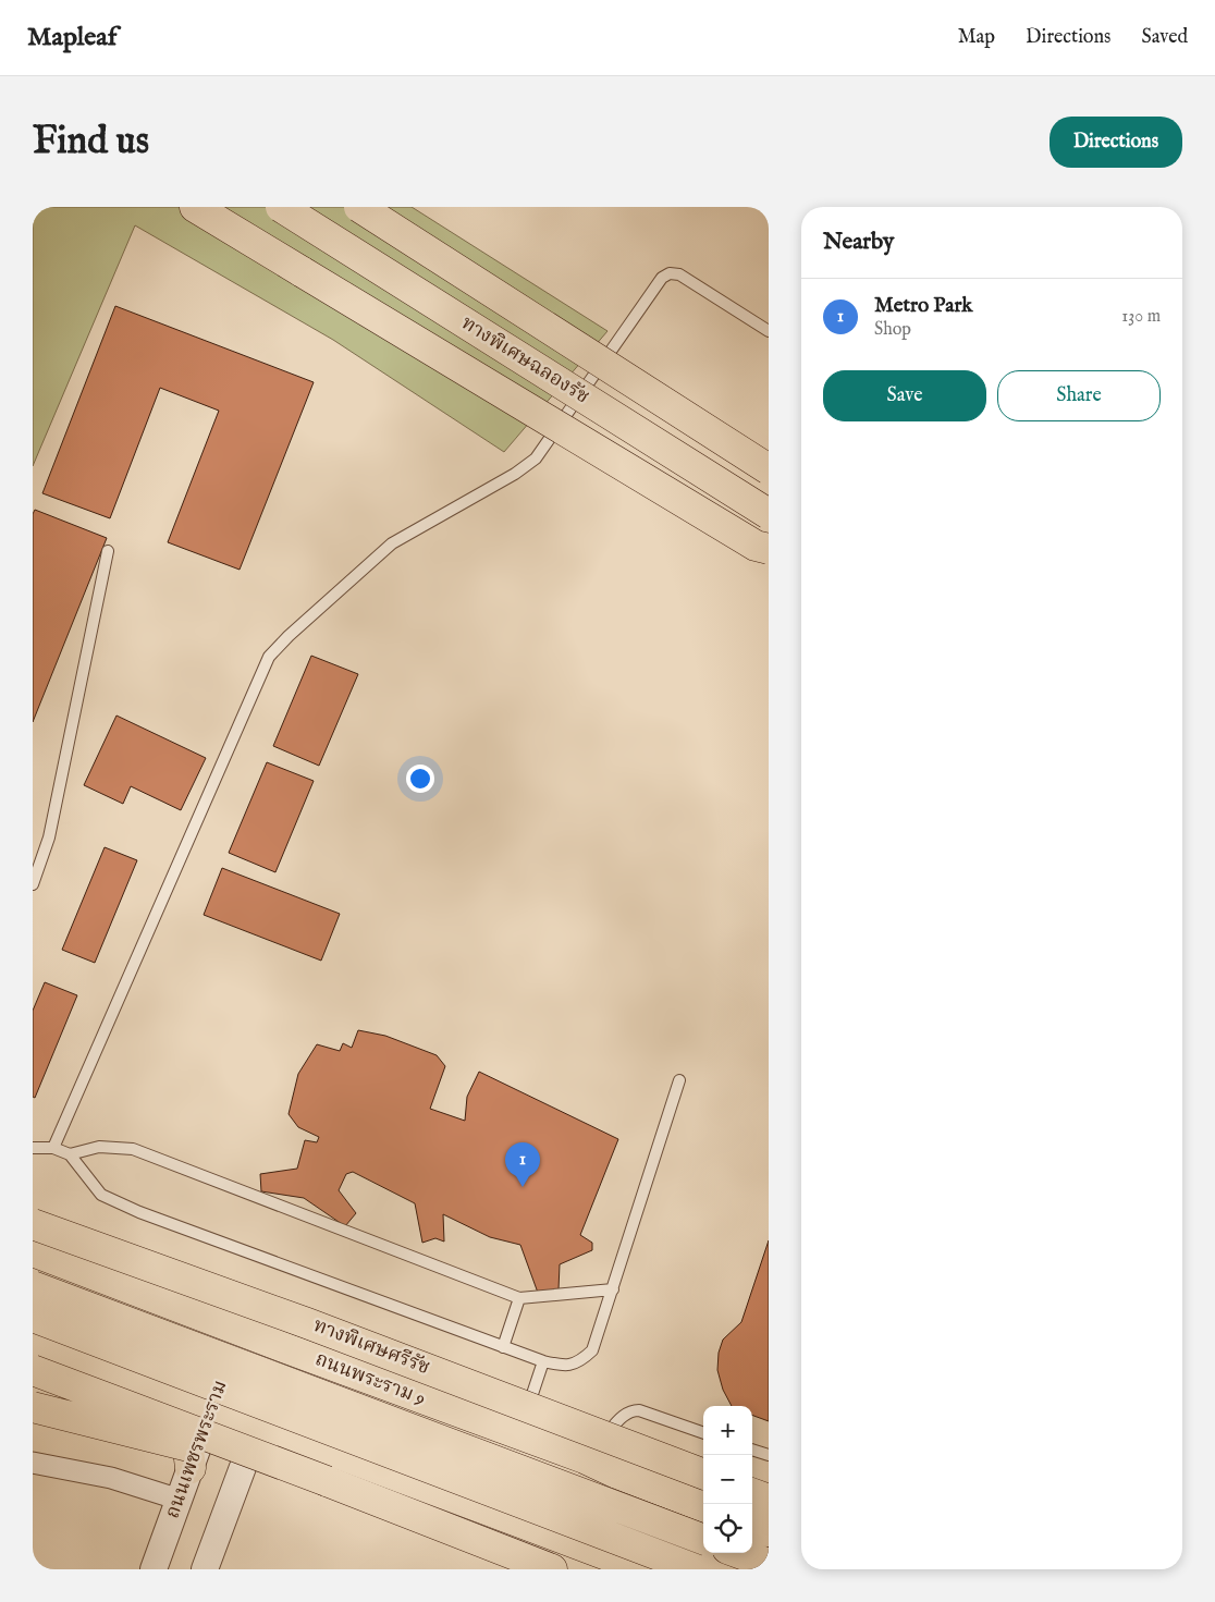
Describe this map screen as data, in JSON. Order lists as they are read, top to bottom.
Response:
{
  "streets": {
    "main road": ["ทางพิเศษฉลองรัช", "ทางพิเศษศรีรัช", "ถนนพระราม 9"],
    "street": ["ถนนเพชรพระราม"]
  },
  "crossings": [
    ["ถนนพระราม 9", "ถนนเพชรพระราม"]
  ],
  "page": {
    "header": "Mapleaf",
    "nav": ["Map", "Directions", "Saved"],
    "buttons": [
      "Directions",
      ["Save", "Share"]
    ],
    "title": "Find us",
    "heading": "Nearby",
    "list": [
      {
        "mark": "1",
        "name": "Metro Park",
        "note": "Shop",
        "value": "130 m"
      }
    ],
    "pins": "1",
    "map_buttons": ["+", "−"]
  }
}
